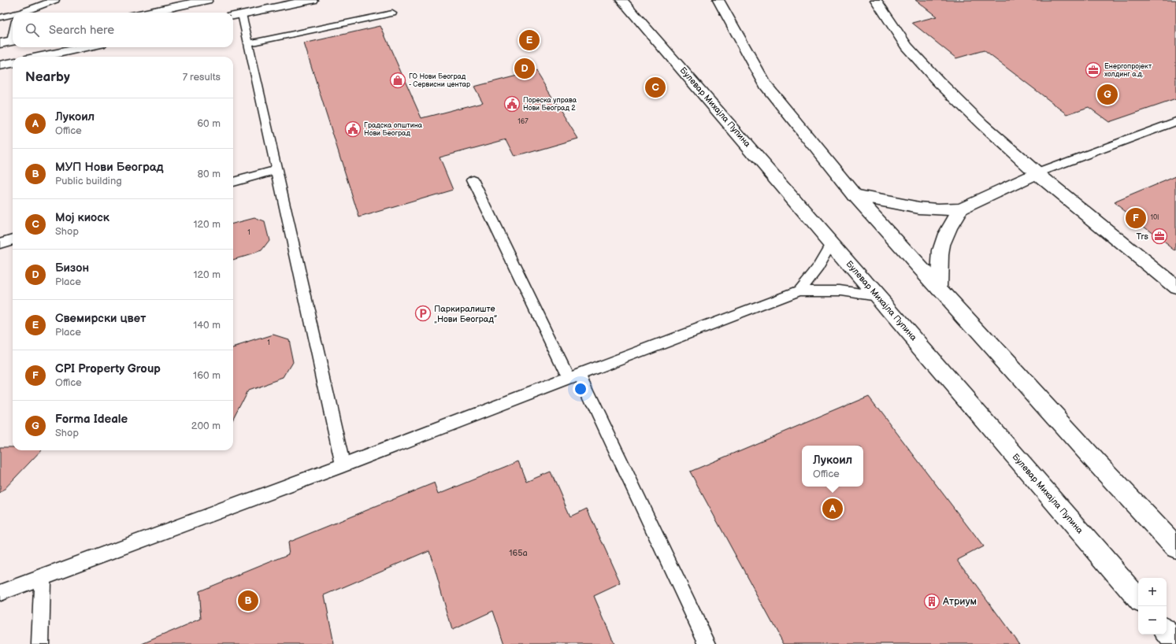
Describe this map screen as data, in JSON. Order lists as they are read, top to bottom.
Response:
{
  "streets": {
    "main road": ["Булевар Михајла Пупина"]
  },
  "places": {
    "office": ["Енергопројект холдинг а.д.", "Trs"],
    "shop": ["ГО Нови Београд - Сервисни центар"],
    "public building": ["Пореска управа Нови Београд 2", "Градска општина Нови Београд"],
    "parking": ["Паркиралиште „Нови Београд”"],
    "building": ["Атриум"]
  },
  "house_numbers": [
    "167",
    "10l",
    "1",
    "1",
    "165a"
  ],
  "page": {
    "search": "Search here",
    "pins": [
      "E",
      "D",
      "C",
      "G",
      "F",
      "A",
      "B"
    ],
    "heading": ["Nearby", "7 results"],
    "list": [
      {
        "mark": "A",
        "name": "Лукоил",
        "note": "Office",
        "value": "60 m"
      },
      {
        "mark": "B",
        "name": "МУП Нови Београд",
        "note": "Public building",
        "value": "80 m"
      },
      {
        "mark": "C",
        "name": "Мој киоск",
        "note": "Shop",
        "value": "120 m"
      },
      {
        "mark": "D",
        "name": "Бизон",
        "note": "Place",
        "value": "120 m"
      },
      {
        "mark": "E",
        "name": "Свемирски цвет",
        "note": "Place",
        "value": "140 m"
      },
      {
        "mark": "F",
        "name": "CPI Property Group",
        "note": "Office",
        "value": "160 m"
      },
      {
        "mark": "G",
        "name": "Forma Ideale",
        "note": "Shop",
        "value": "200 m"
      }
    ],
    "popup": ["Лукоил", "Office"],
    "map_buttons": ["+", "−"]
  }
}
